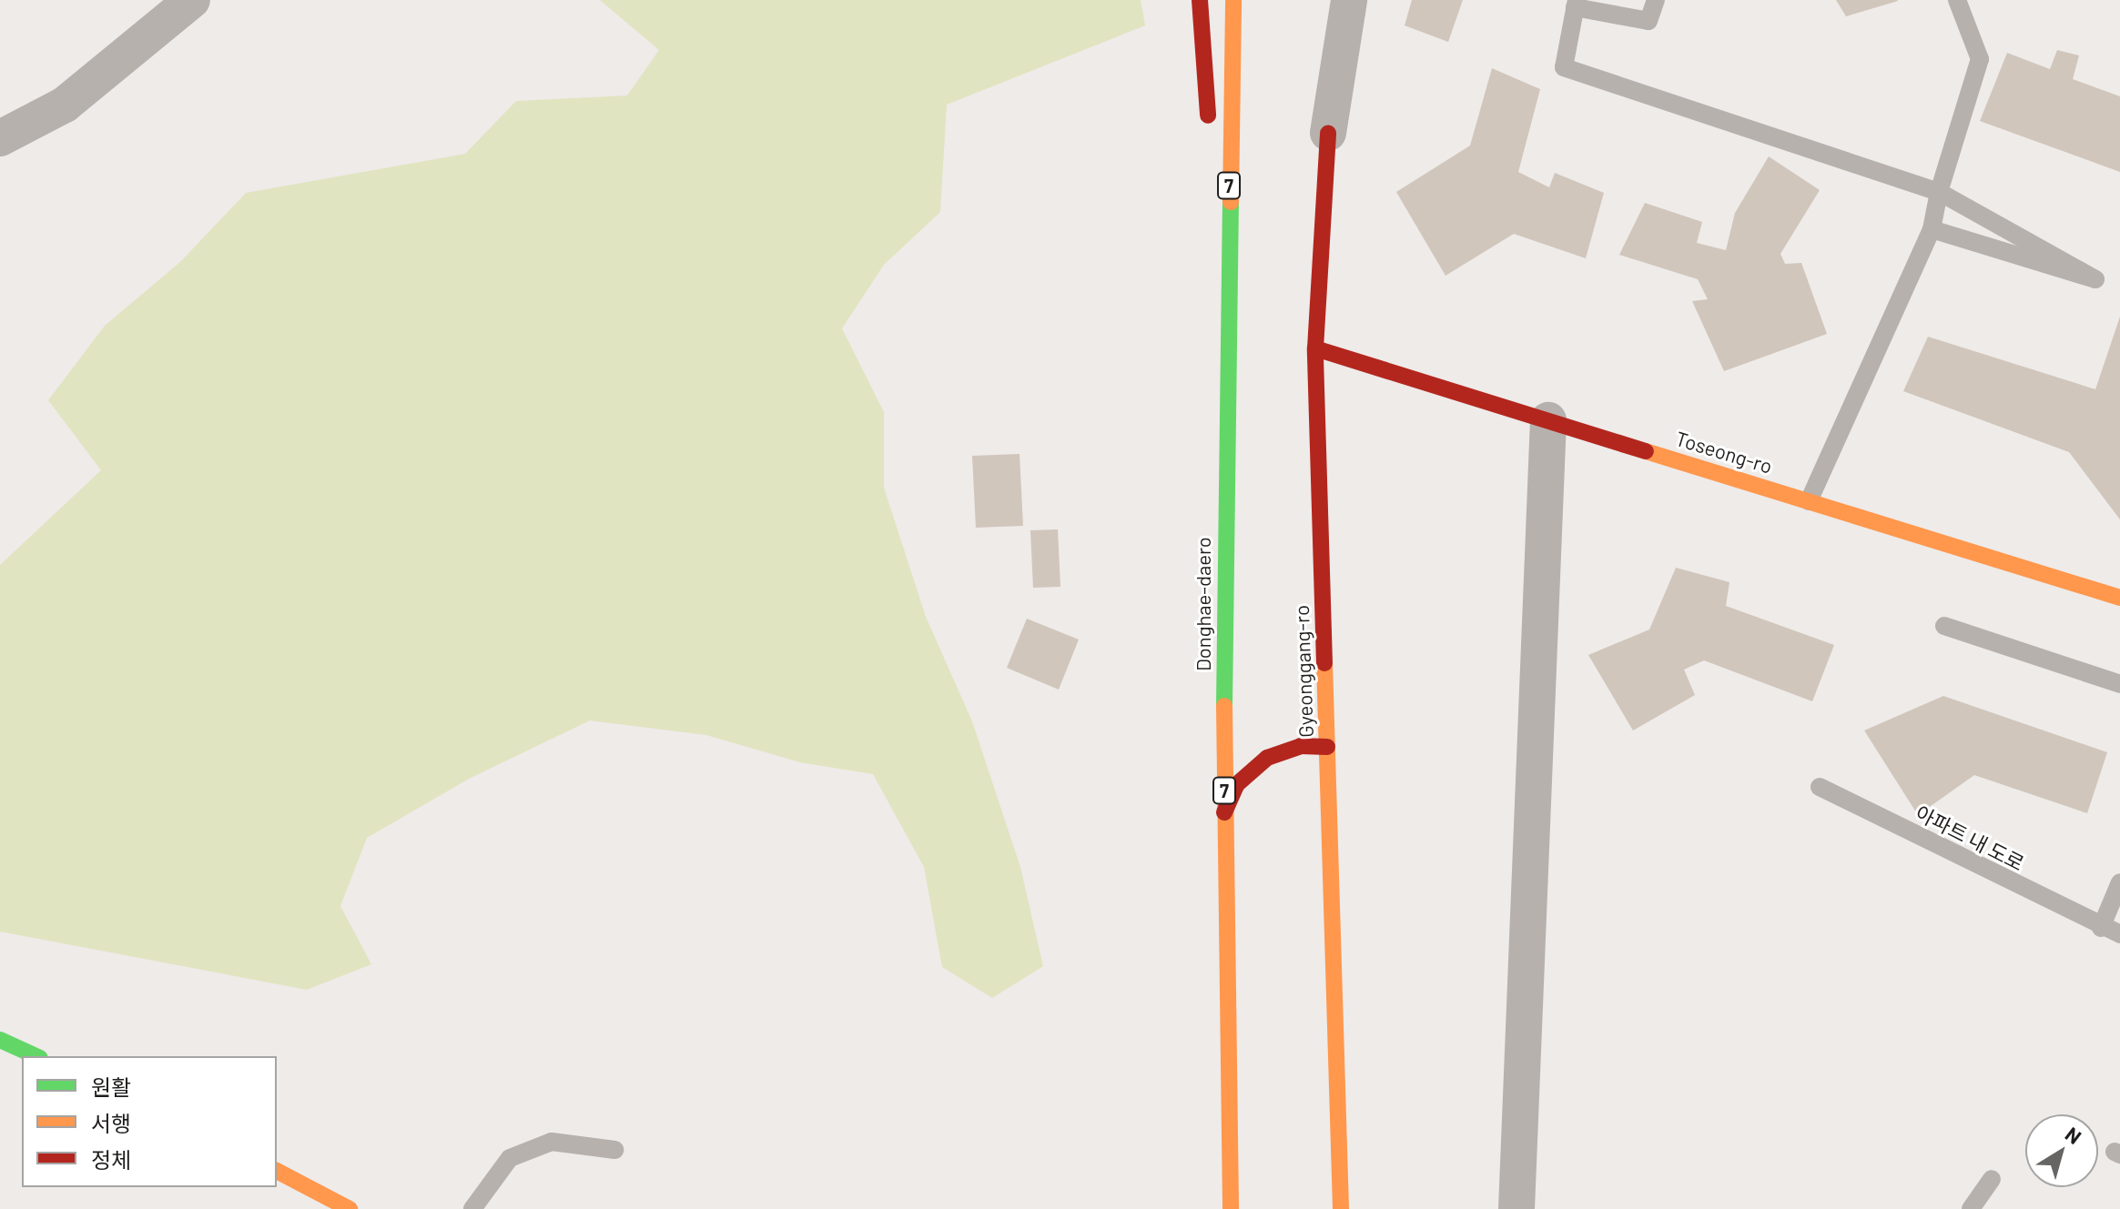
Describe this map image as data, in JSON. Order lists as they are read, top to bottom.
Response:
{
  "streets": {
    "main road": [
      "7",
      "Toseong-ro",
      "Donghae-daero",
      "Gyeonggang-ro"
    ],
    "lane": ["아파트 내 도로"]
  },
  "crossings": [
    ["Toseong-ro", "Gyeonggang-ro"]
  ],
  "legend": ["원활", "서행", "정체"],
  "north": "top right"
}
